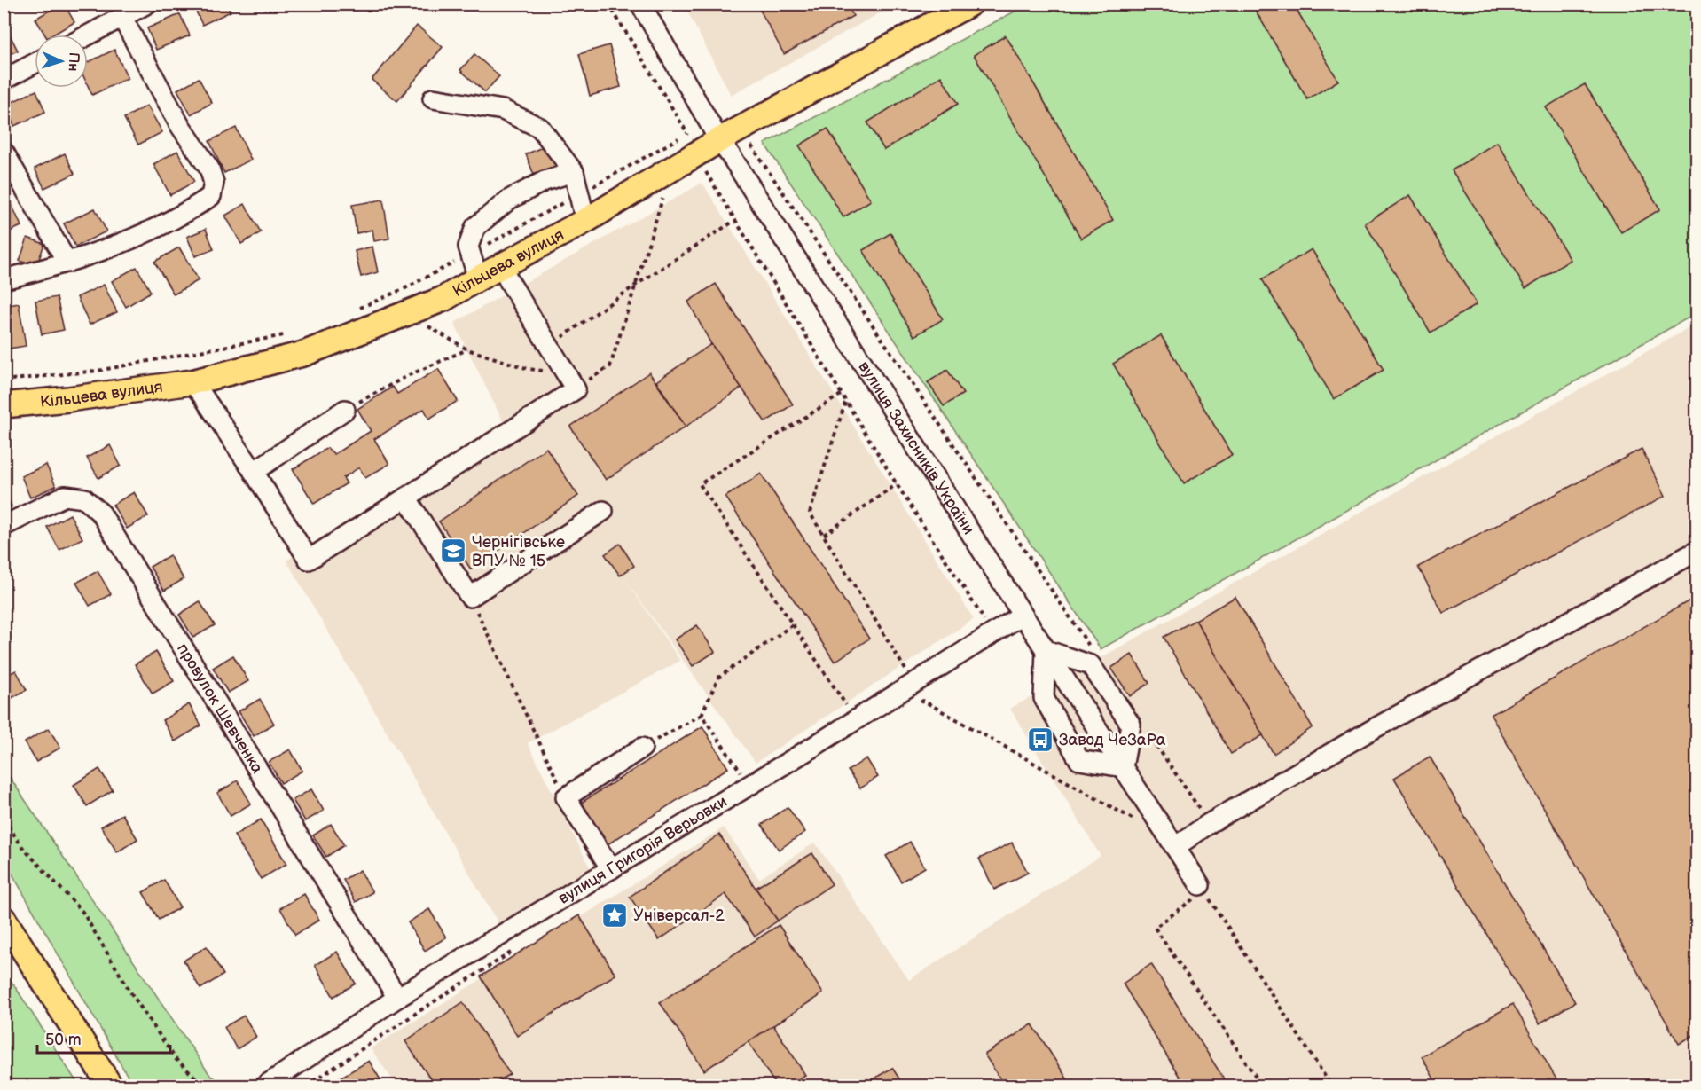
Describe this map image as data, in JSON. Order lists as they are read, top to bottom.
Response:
{
  "streets": {
    "main road": ["Кільцева вулиця"],
    "street": ["вулиця Захисників України", "провулок Шевченка", "вулиця Григорія Верьовки"]
  },
  "crossings": [
    ["Кільцева вулиця", "вулиця Захисників України"],
    ["вулиця Захисників України", "вулиця Григорія Верьовки"],
    ["провулок Шевченка", "вулиця Григорія Верьовки"]
  ],
  "places": {
    "school or university": ["Чернігівське ВПУ № 15"],
    "bus stop": ["Завод ЧеЗаРа"],
    "place": ["Універсал-2"]
  },
  "scale_bar": "50 m",
  "north": "right"
}
